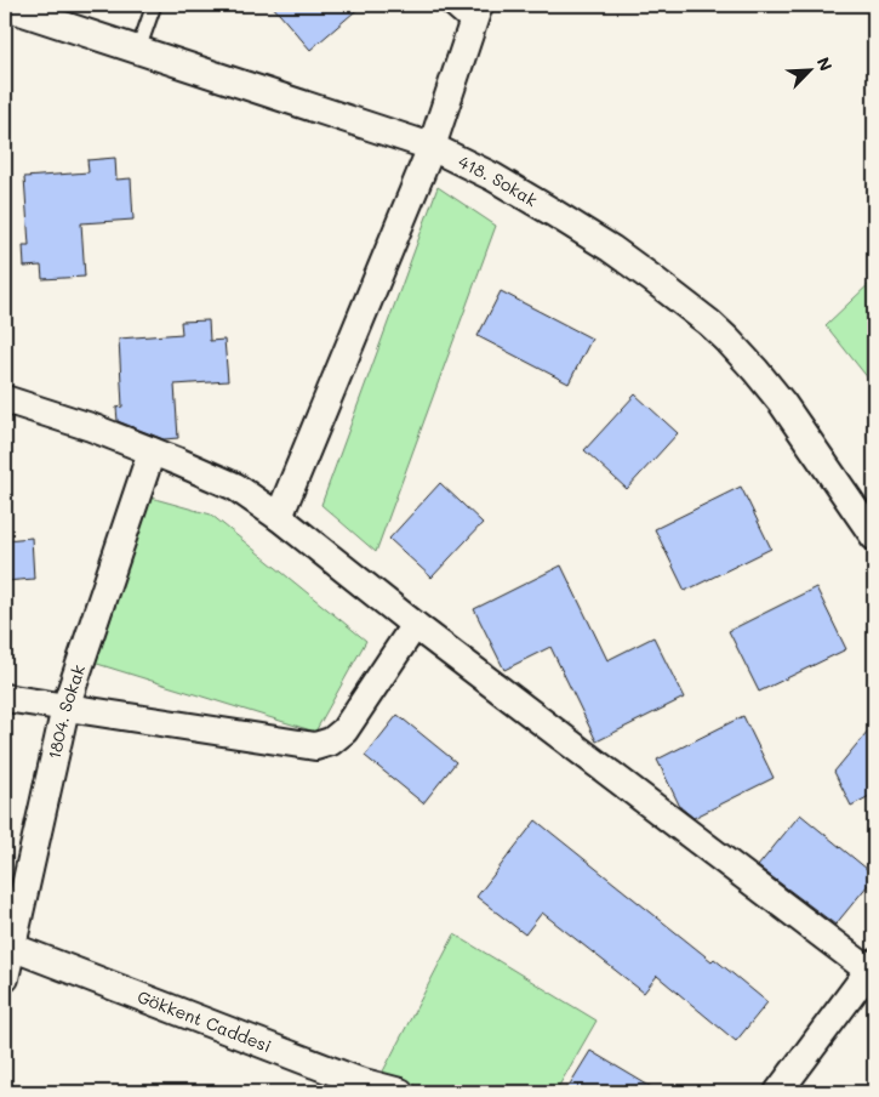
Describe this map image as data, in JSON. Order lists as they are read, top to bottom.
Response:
{
  "streets": {
    "street": ["418. Sokak", "1804. Sokak", "Gökkent Caddesi"]
  },
  "crossings": [
    ["1804. Sokak", "Gökkent Caddesi"]
  ],
  "north": "top right"
}
